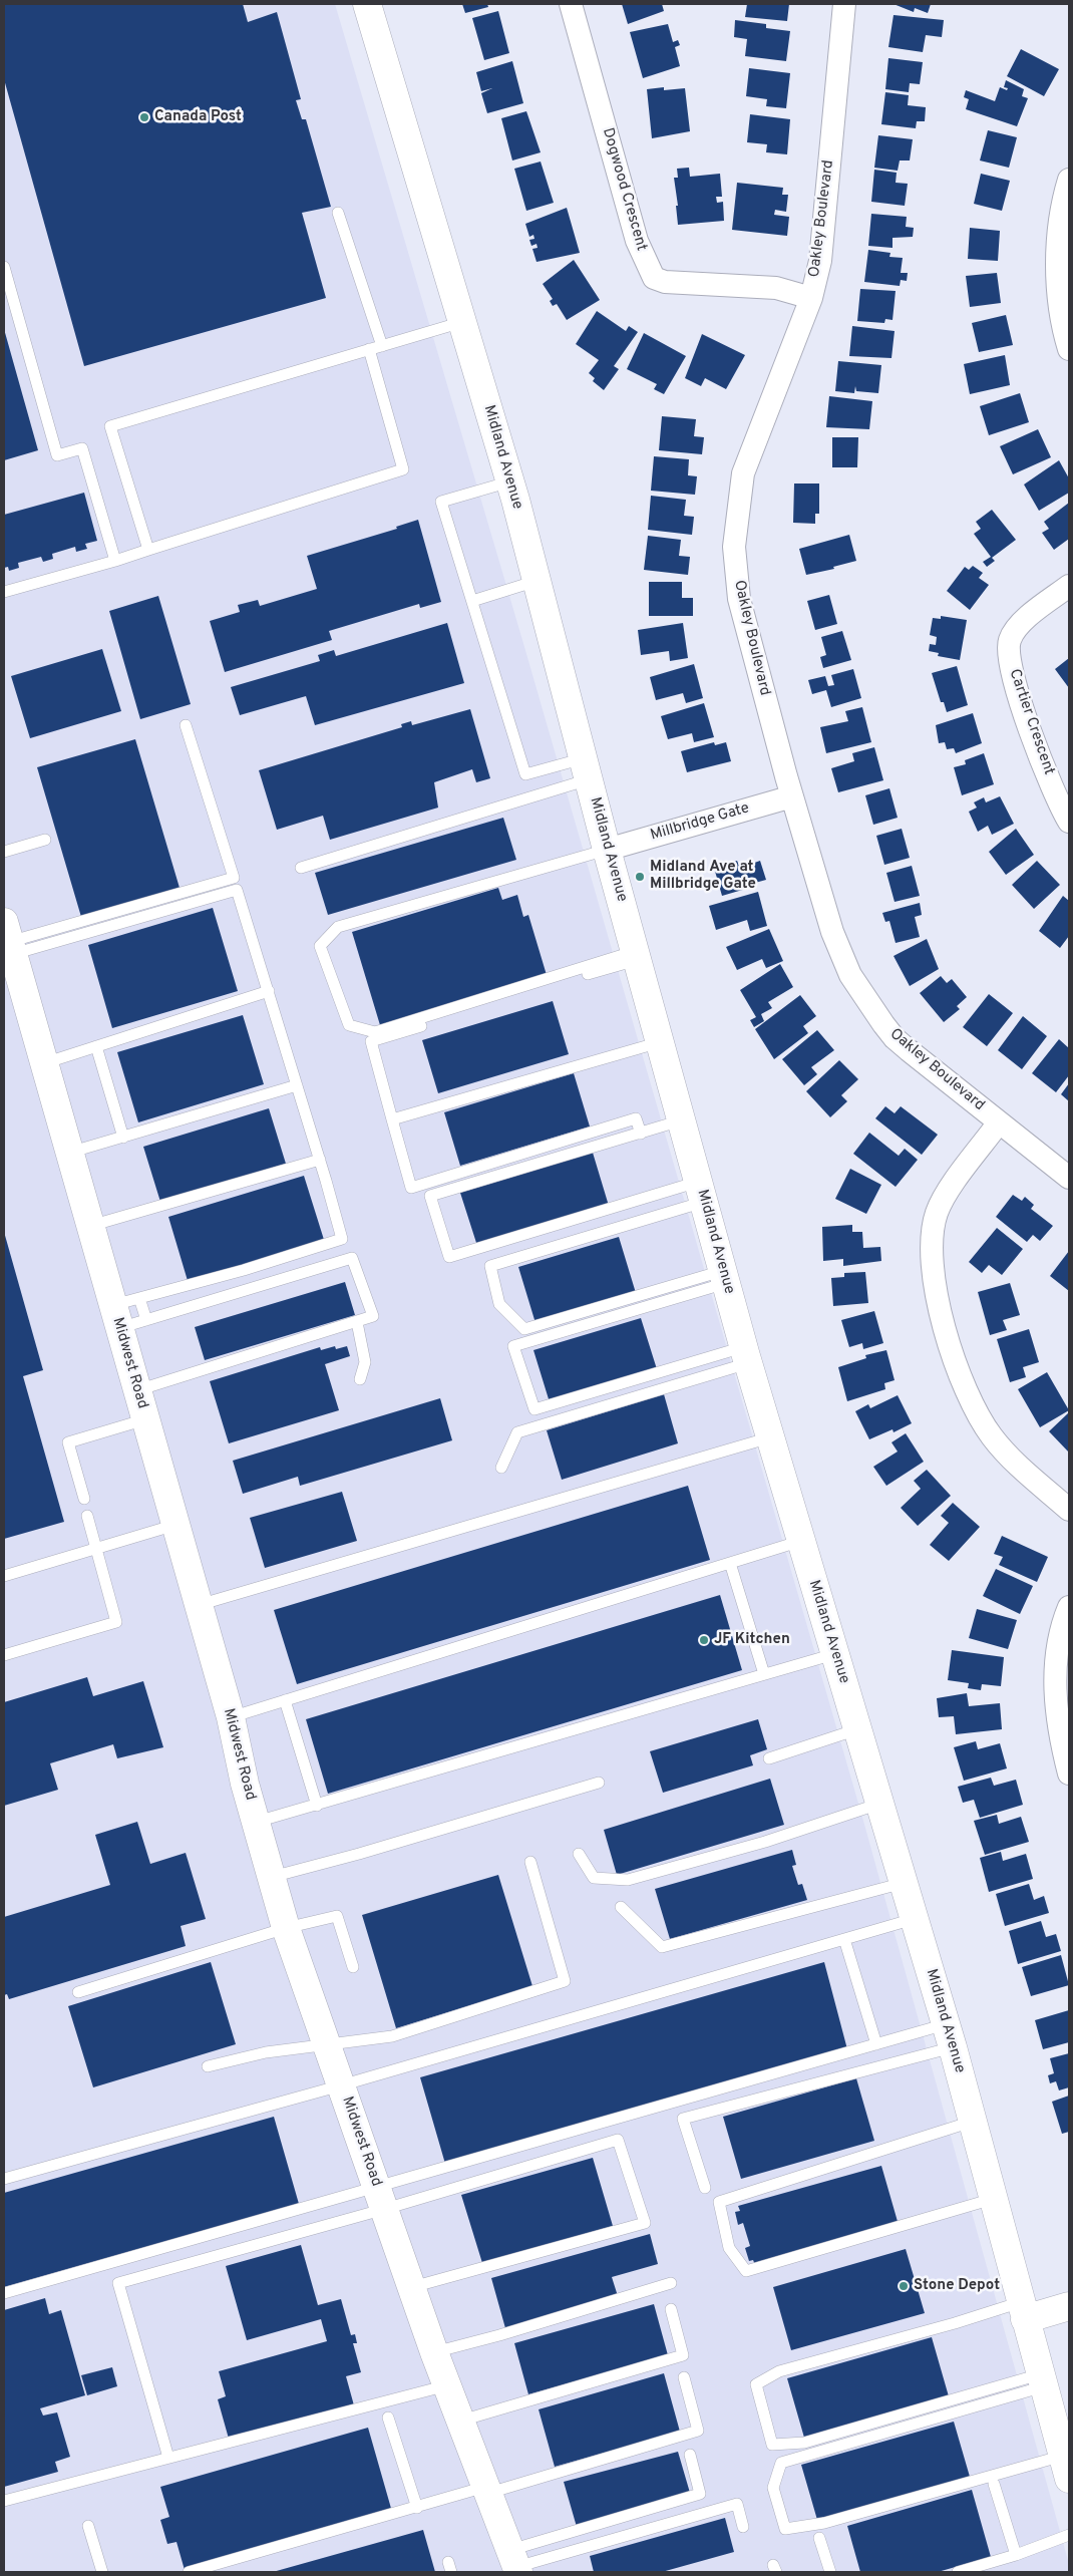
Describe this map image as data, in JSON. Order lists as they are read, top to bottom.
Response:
{
  "streets": {
    "main road": ["Midland Avenue", "Midwest Road"],
    "street": [
      "Dogwood Crescent",
      "Oakley Boulevard",
      "Cartier Crescent",
      "Millbridge Gate"
    ]
  },
  "crossings": [
    ["Dogwood Crescent", "Oakley Boulevard"],
    ["Oakley Boulevard", "Millbridge Gate"],
    ["Midland Avenue", "Millbridge Gate"]
  ],
  "places": [
    "Canada Post",
    "Midland Ave at Millbridge Gate",
    "JF Kitchen",
    "Stone Depot"
  ]
}
